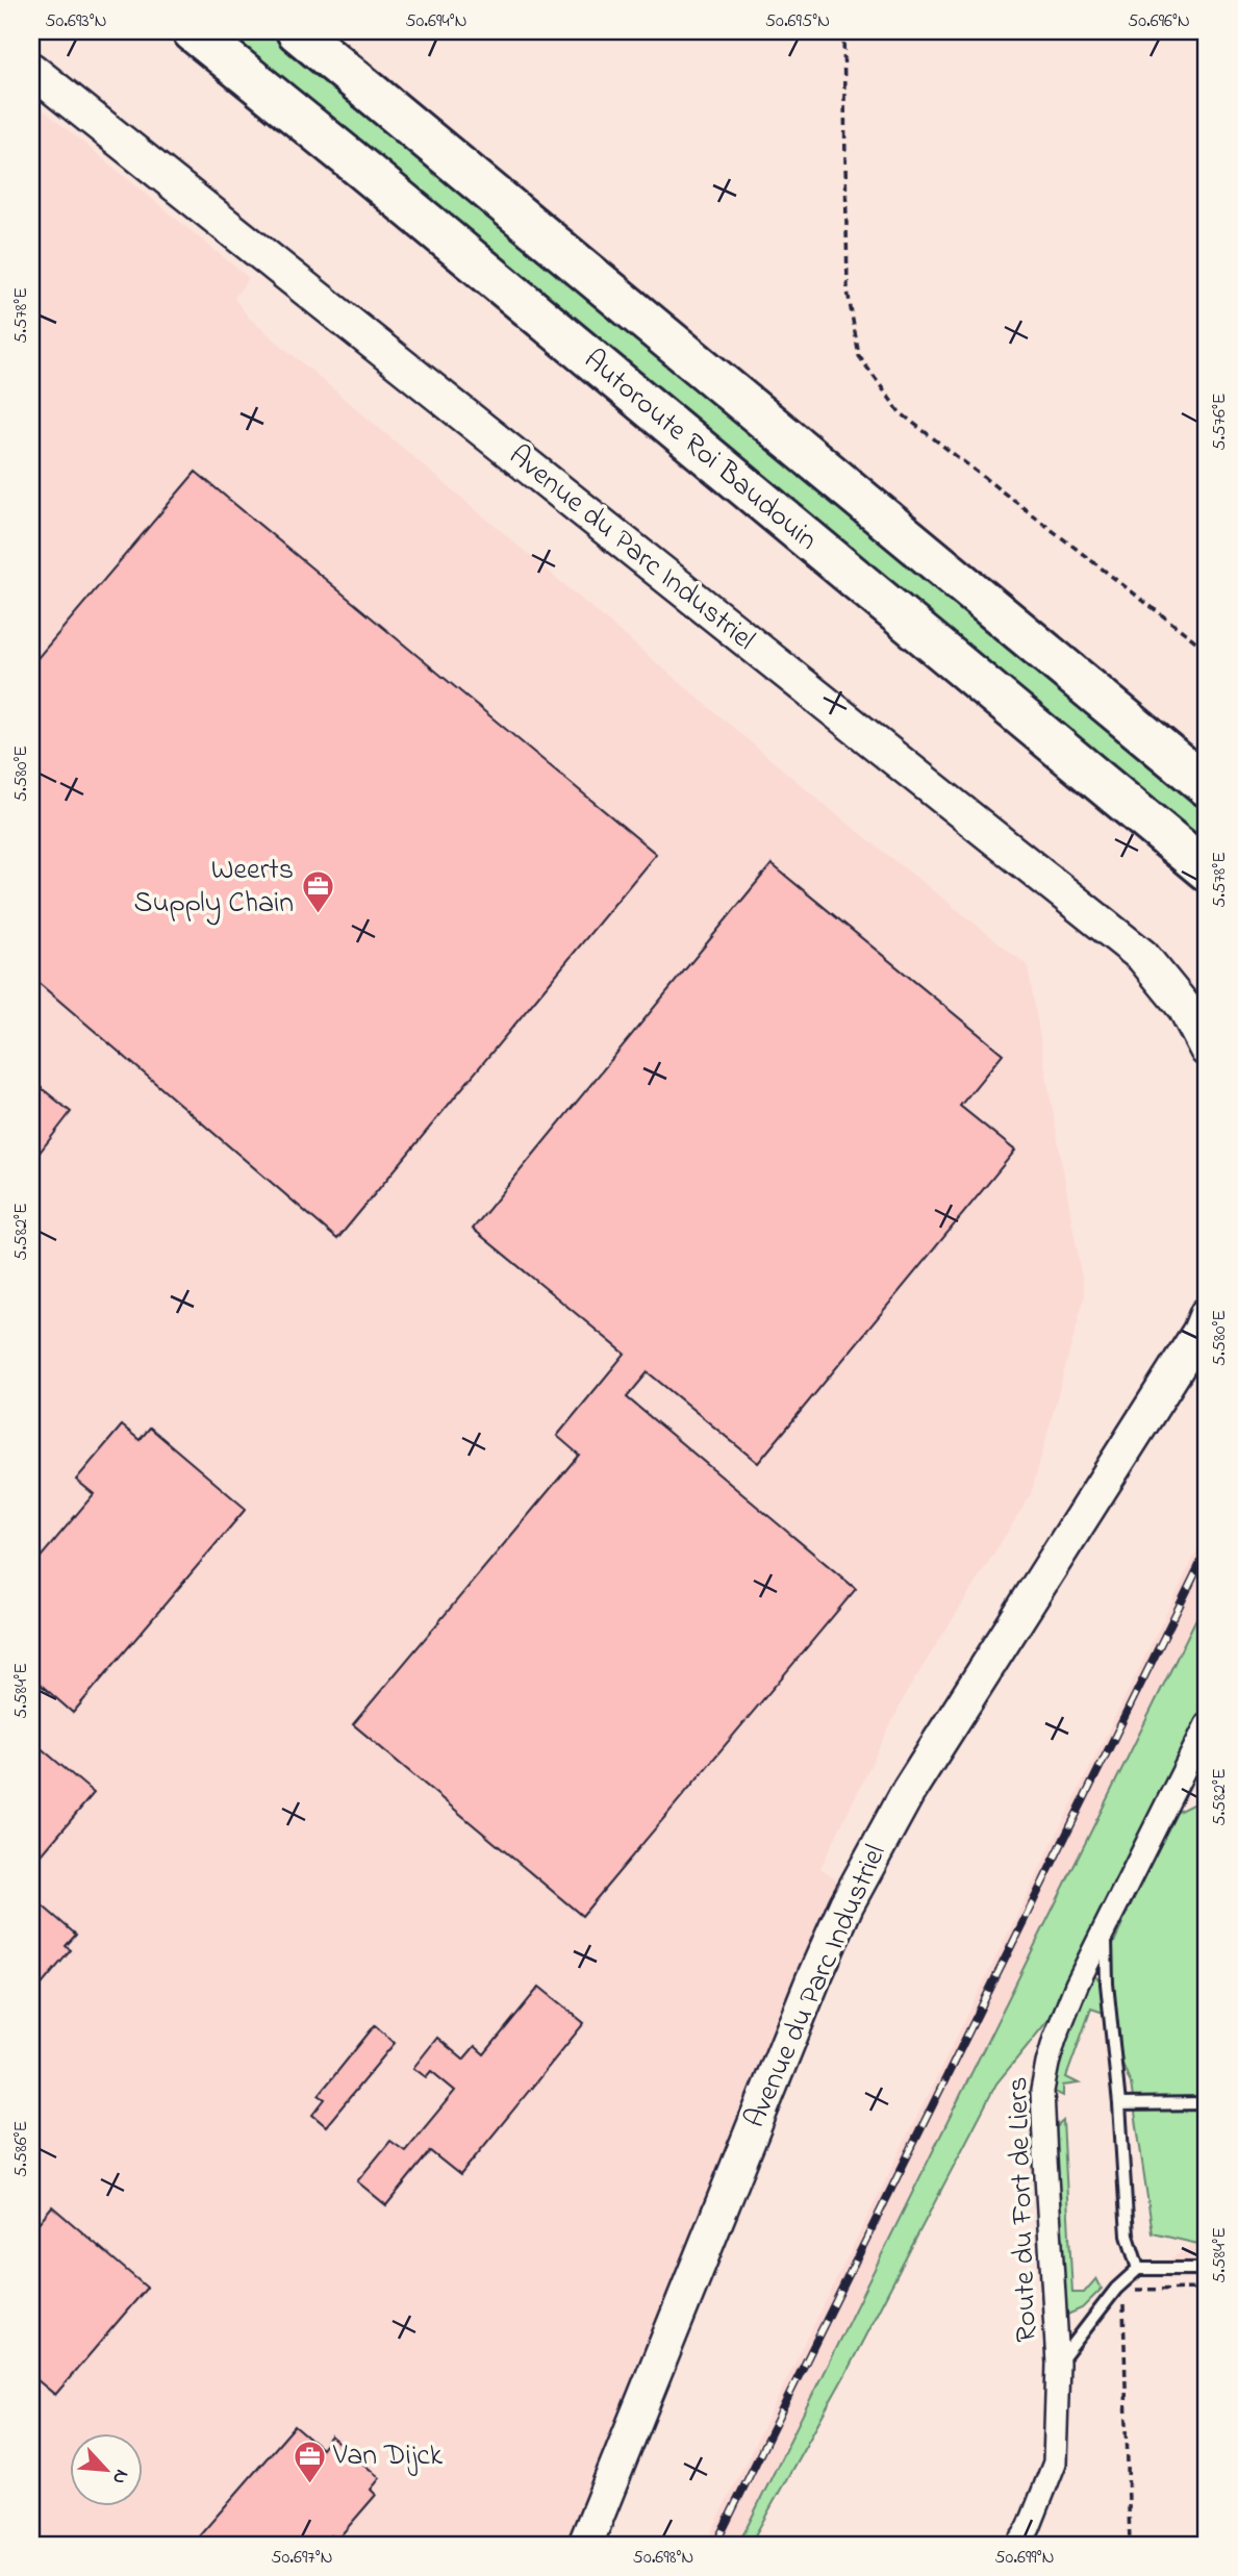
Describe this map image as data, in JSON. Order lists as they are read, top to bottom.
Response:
{
  "streets": {
    "highway": ["Autoroute Roi Baudouin"],
    "street": ["Avenue du Parc Industriel", "Route du Fort de Liers"]
  },
  "places": {
    "office": ["Weerts Supply Chain", "Van Dijck"]
  },
  "north": "bottom right",
  "coordinates": [
    "50.693°N",
    "50.694°N",
    "50.695°N",
    "50.696°N",
    "5.578°E",
    "5.576°E",
    "5.580°E",
    "5.582°E",
    "5.584°E",
    "5.586°E",
    "50.697°N",
    "50.698°N",
    "50.699°N"
  ]
}
